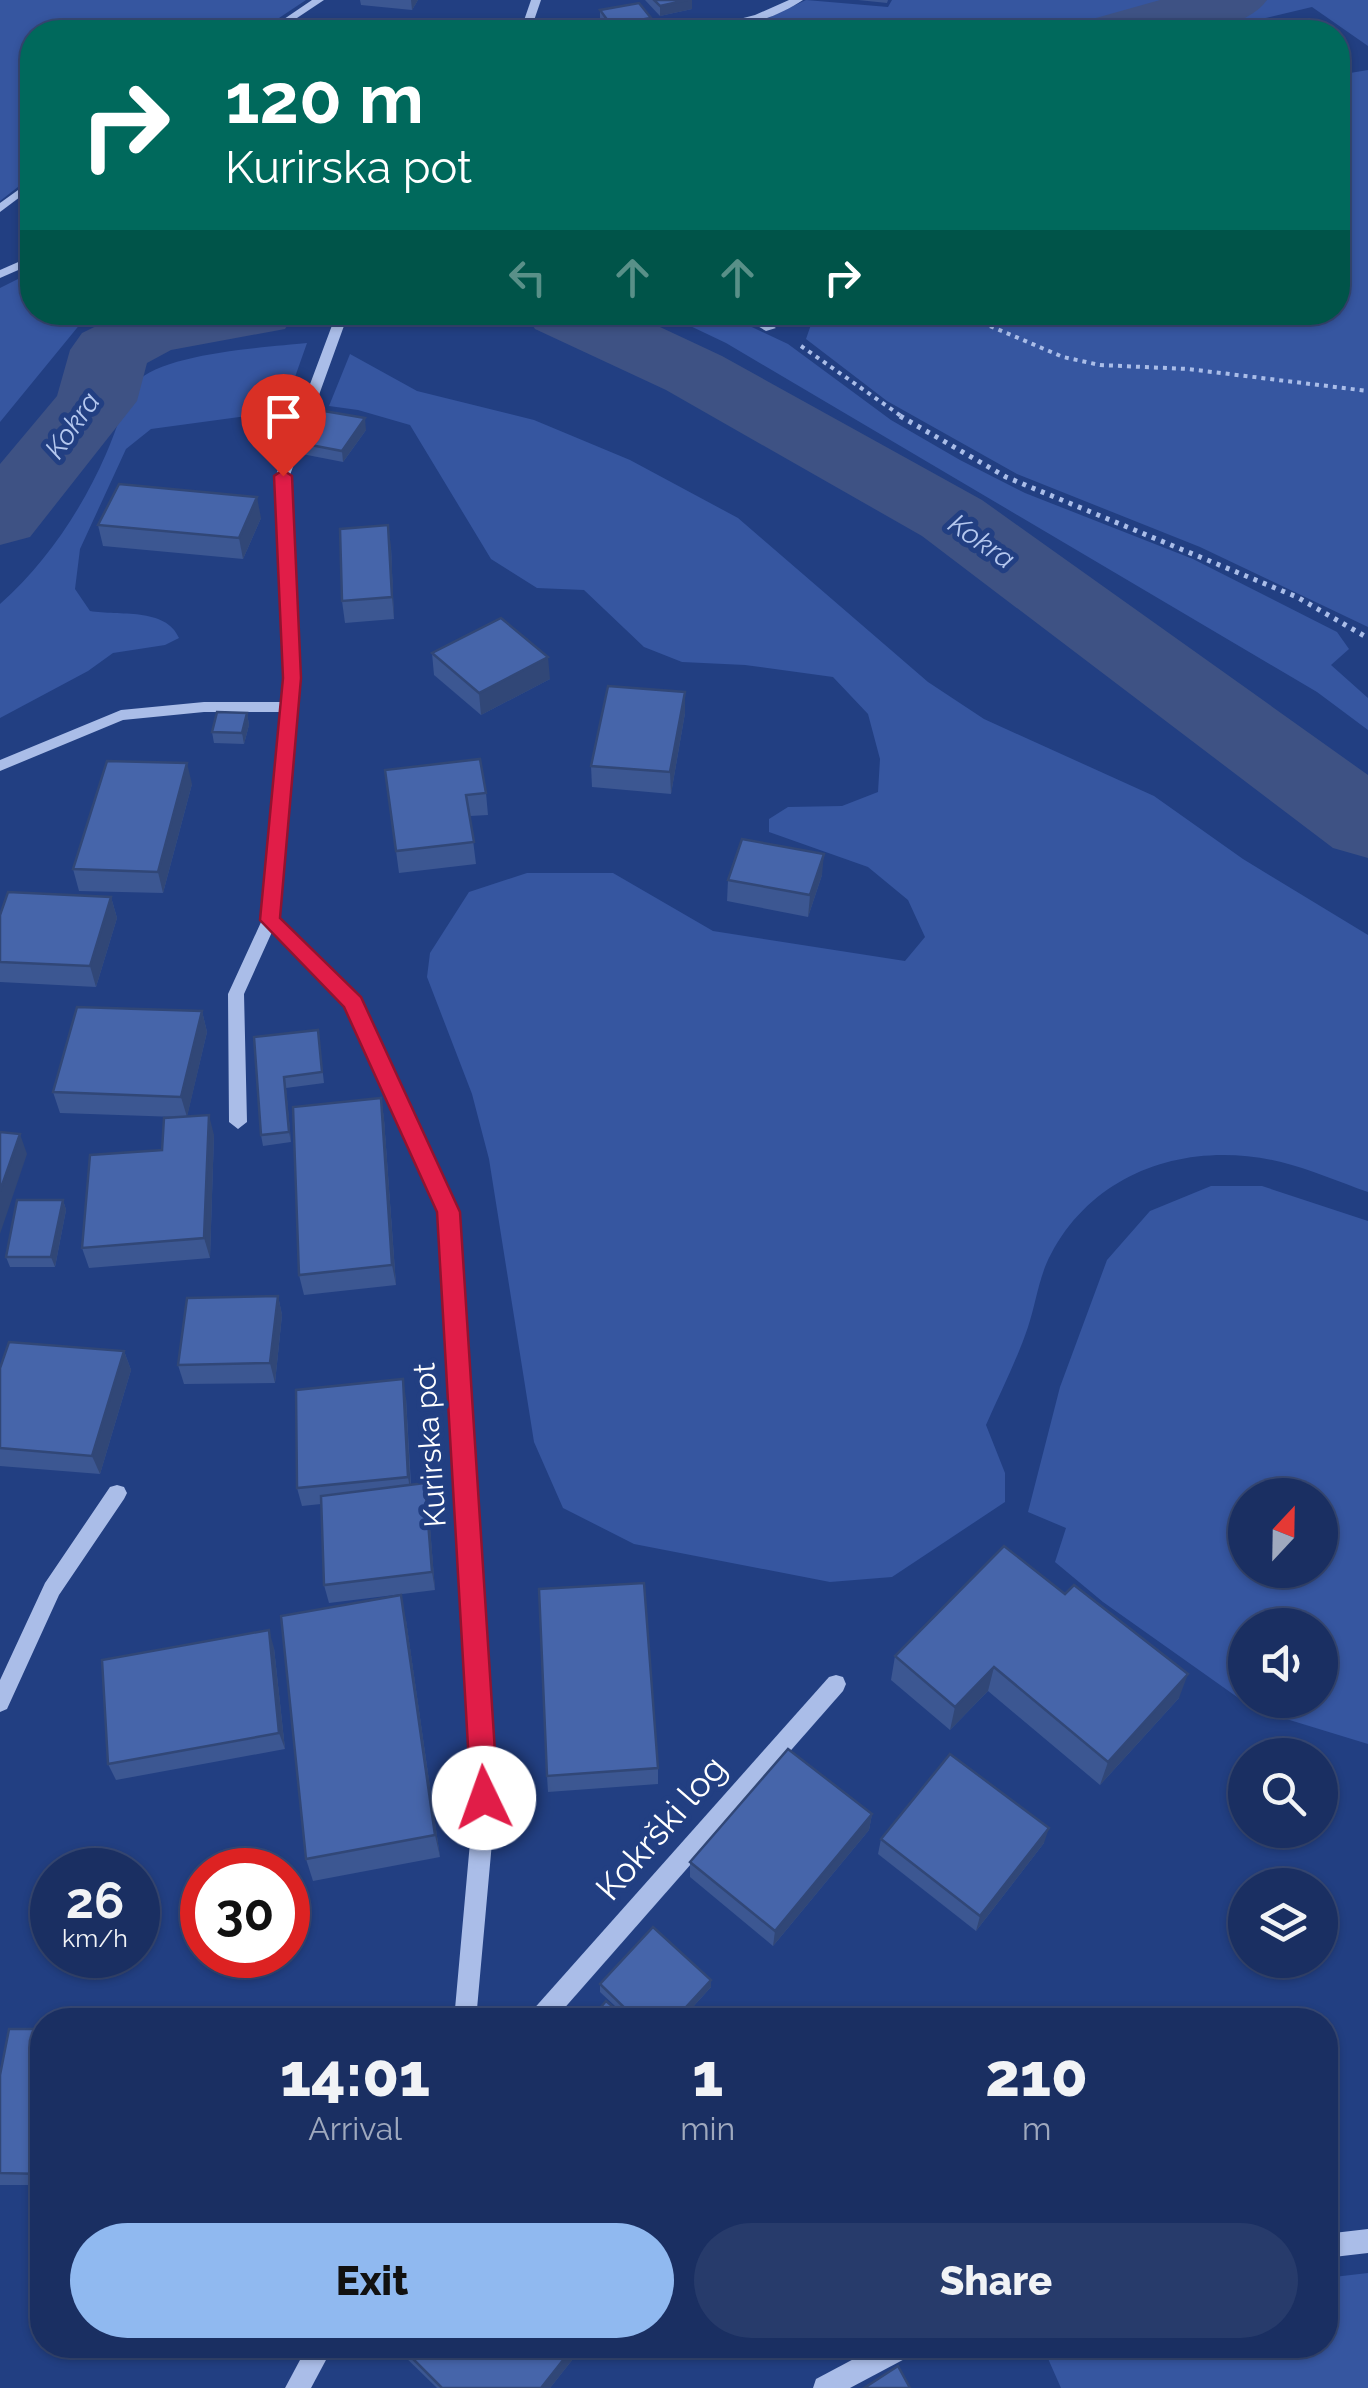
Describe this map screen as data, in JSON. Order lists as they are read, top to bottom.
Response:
{
  "streets": {
    "street": ["Kurirska pot", "Kokrški log"]
  },
  "water": ["Kokra"],
  "north": "top",
  "page": {
    "turn": ["120 m", "Kurirska pot"],
    "speed": "26 km/h",
    "limit": "30",
    "eta": [
      "14:01",
      "Arrival",
      "1",
      "min",
      "210",
      "m"
    ],
    "buttons": ["Exit", "Share"]
  }
}
